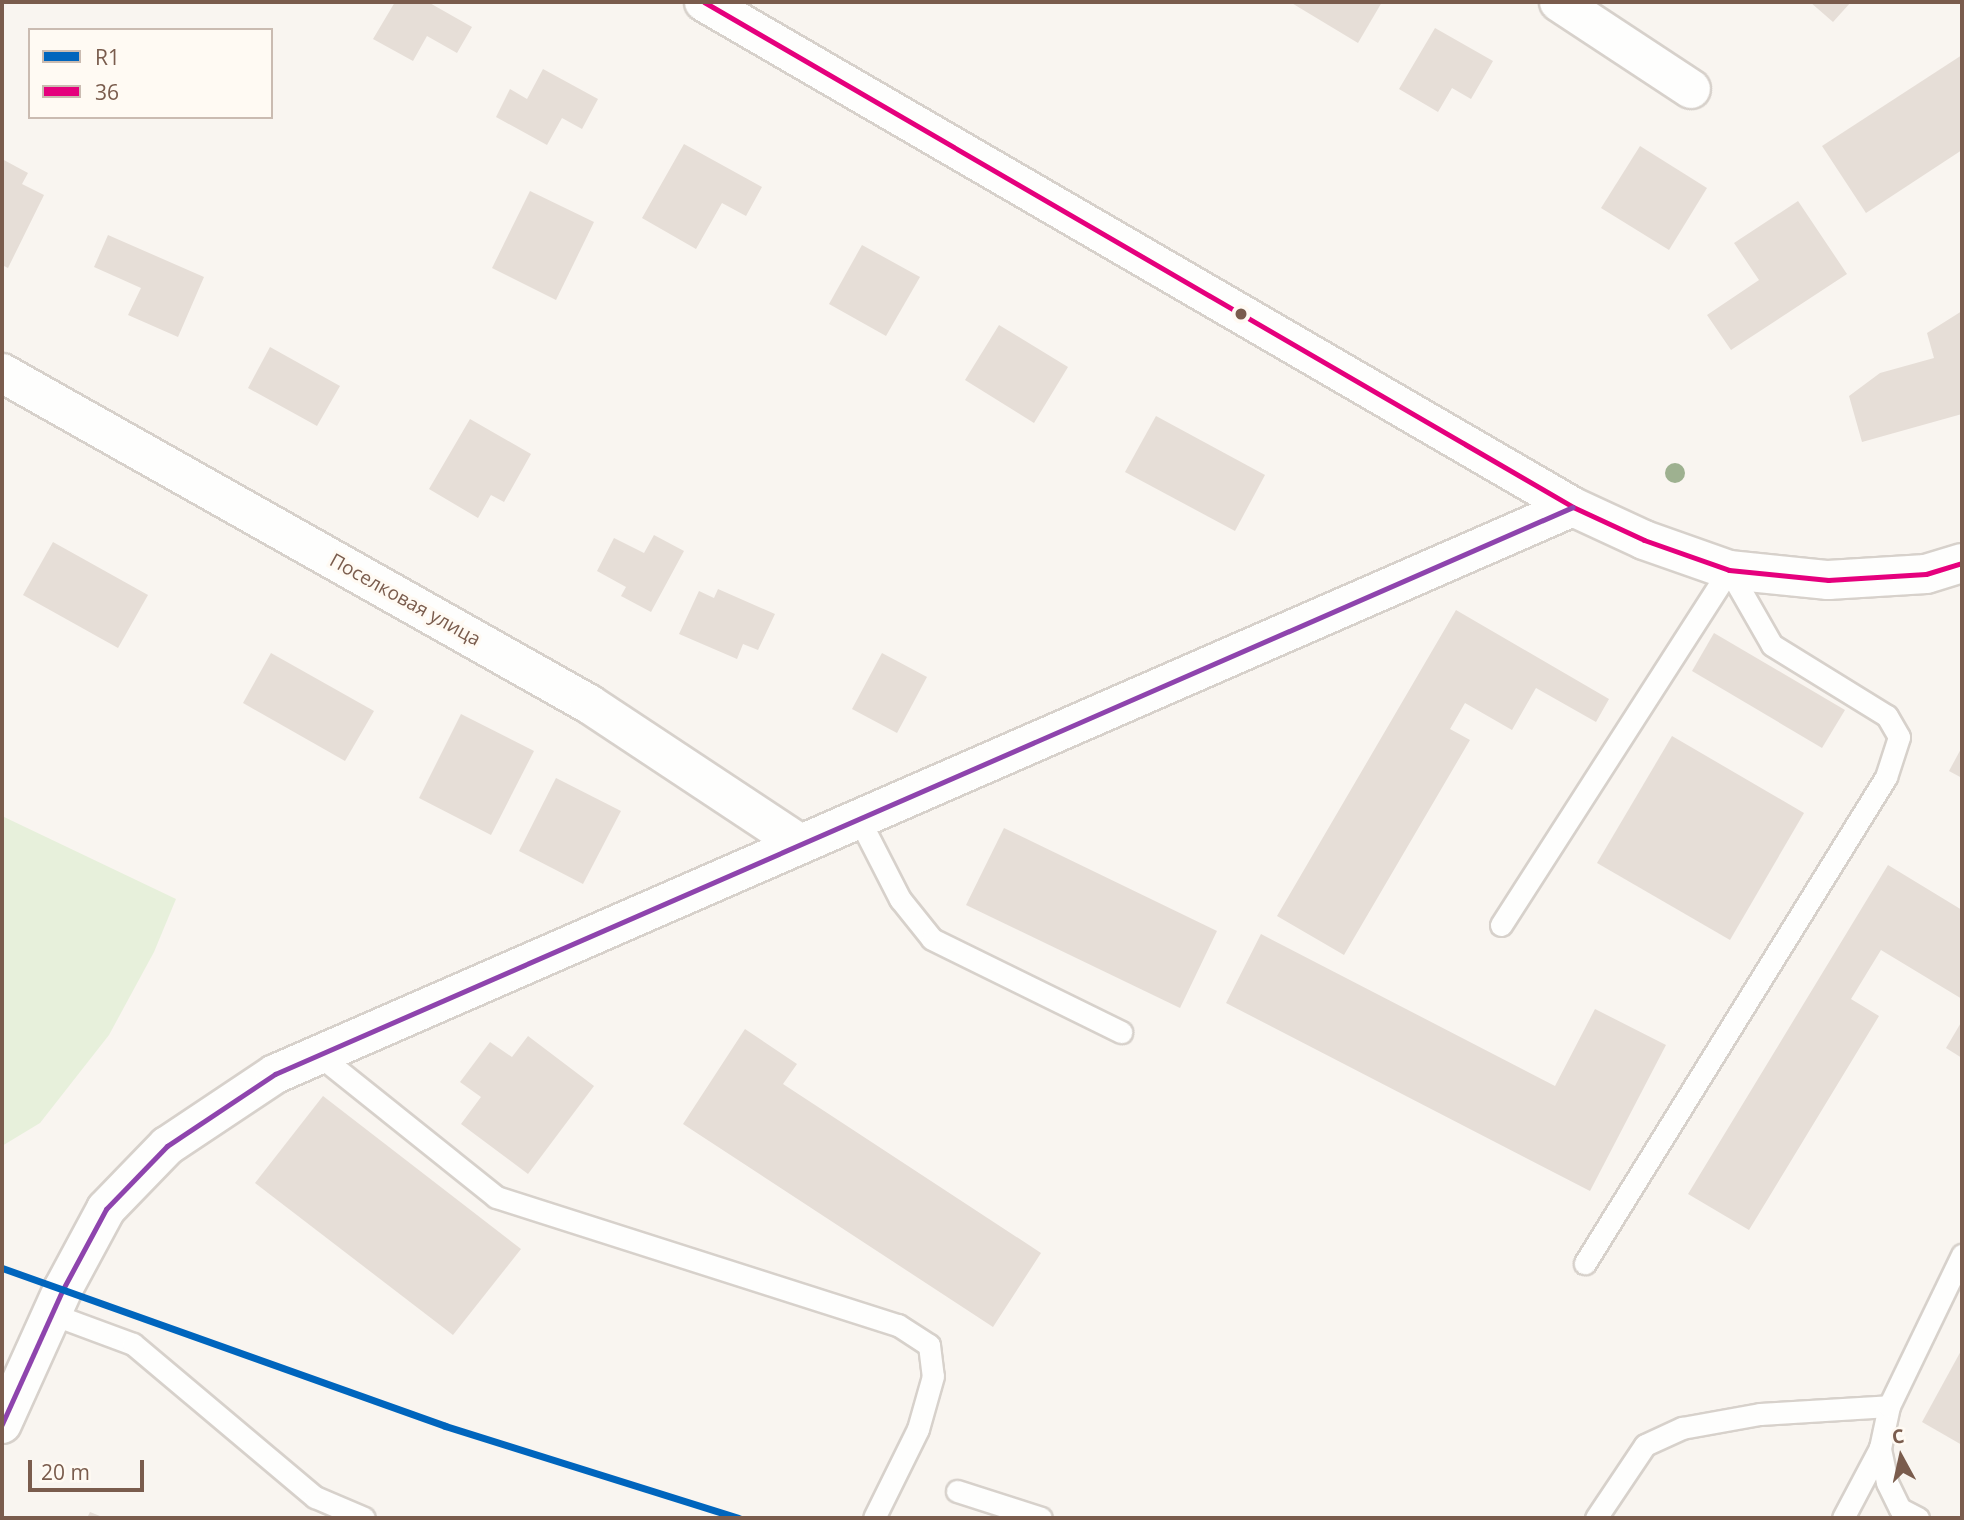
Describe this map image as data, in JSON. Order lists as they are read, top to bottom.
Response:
{
  "streets": {
    "street": ["Поселковая улица"]
  },
  "lines": ["transit line 36", "transit line R1"],
  "legend": ["R1", "36"],
  "scale_bar": "20 m",
  "north": "top"
}
